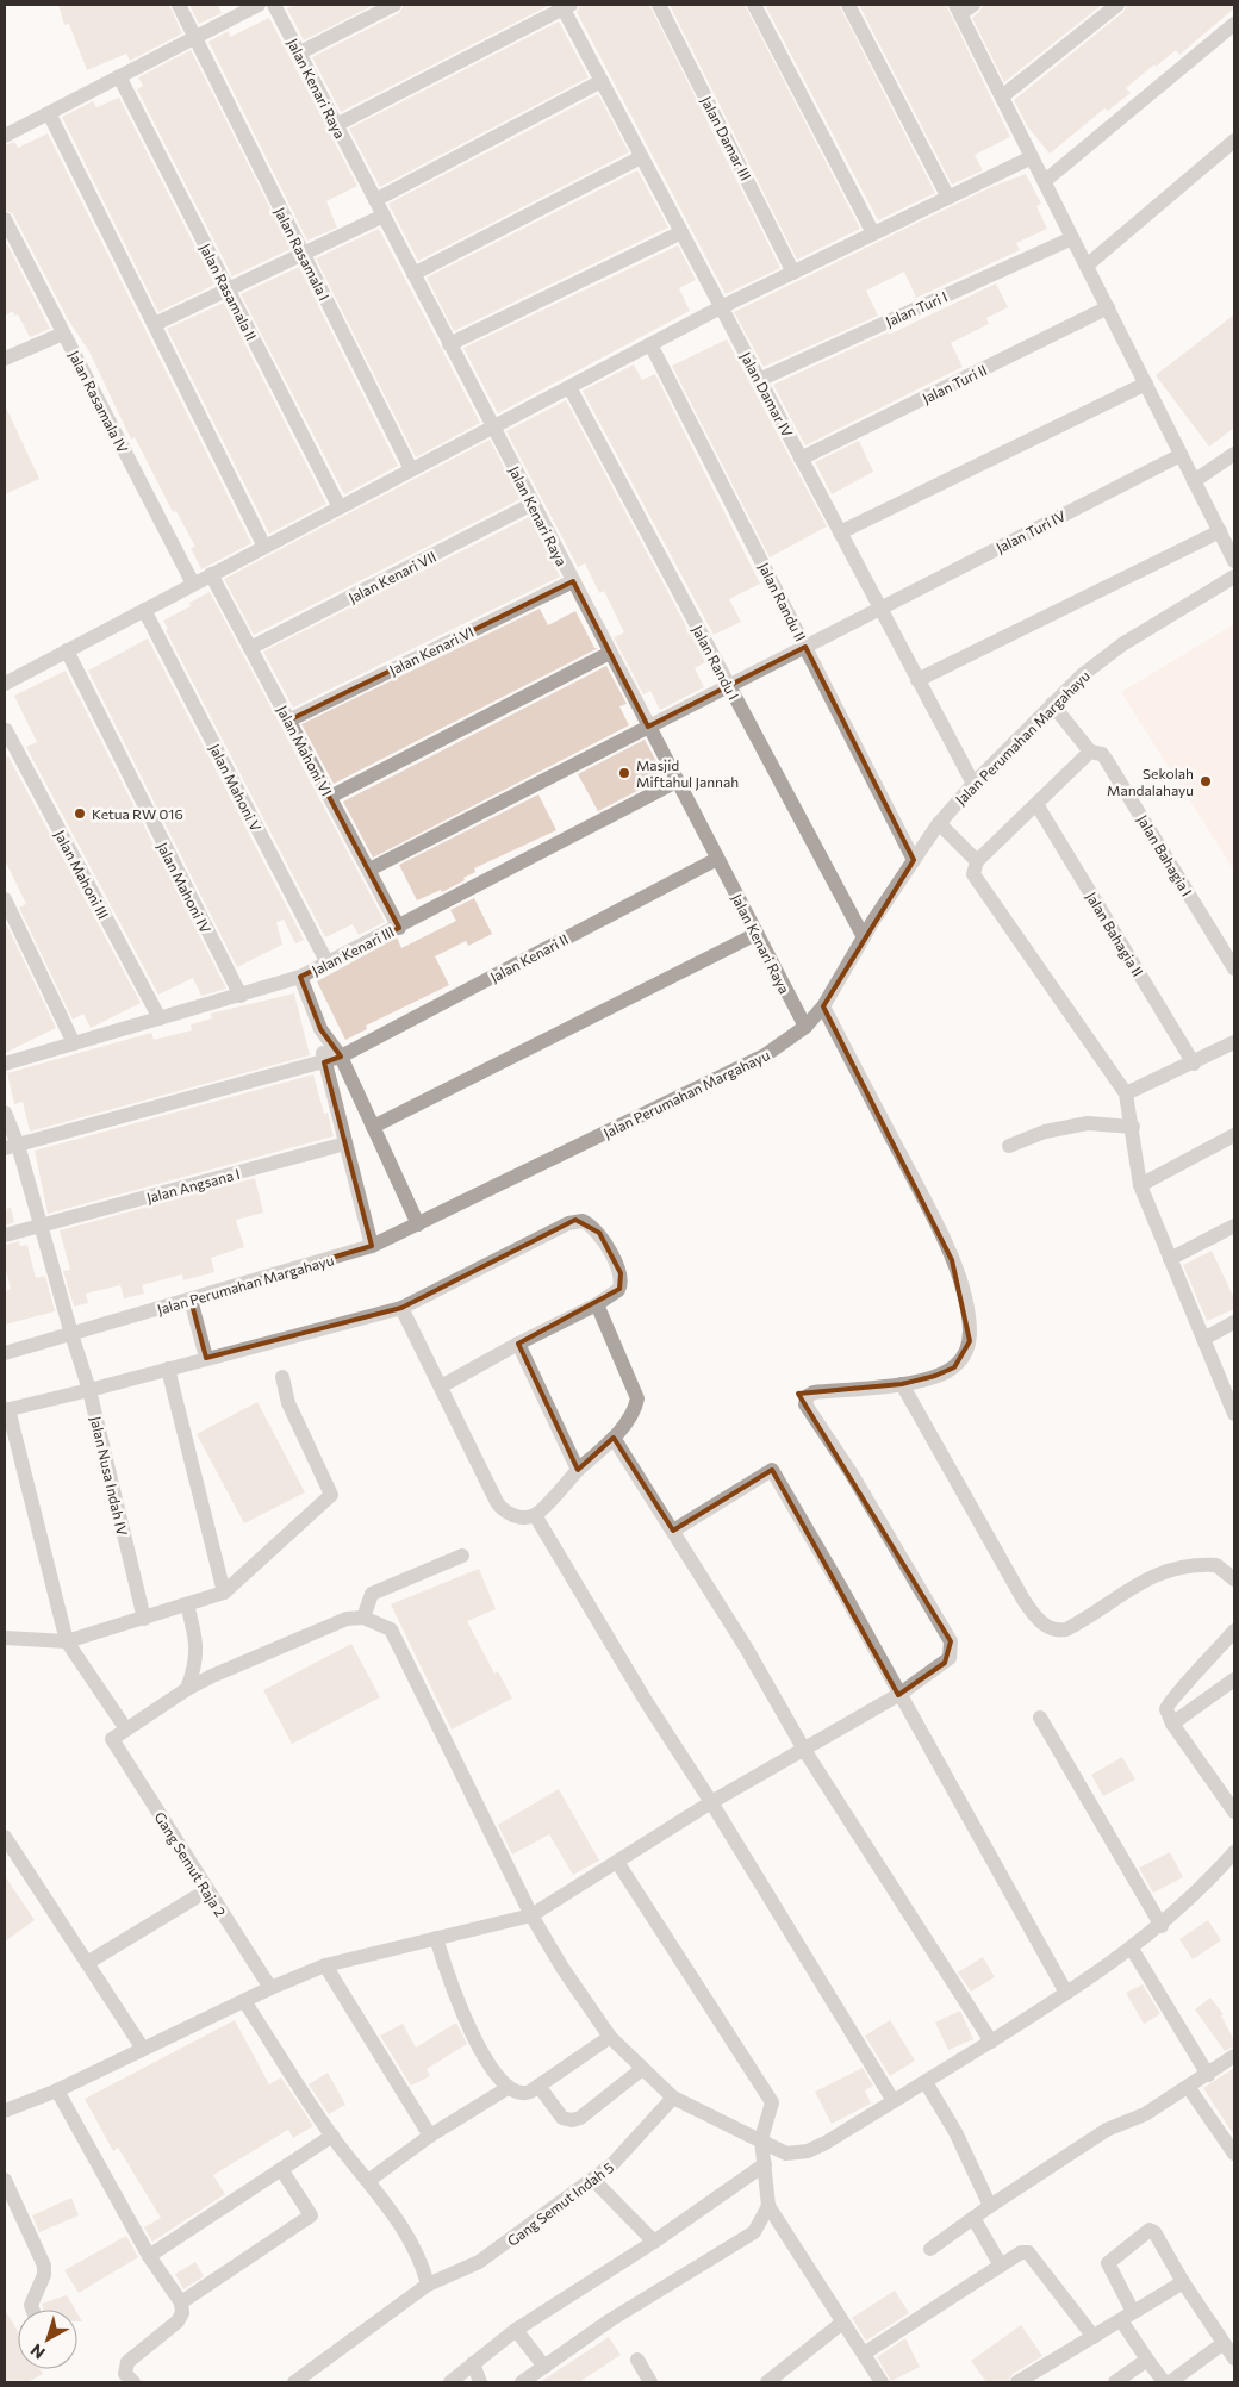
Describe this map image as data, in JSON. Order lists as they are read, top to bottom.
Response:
{
  "streets": {
    "street": [
      "Jalan Kenari Raya",
      "Jalan Damar III",
      "Jalan Rasamala I",
      "Jalan Rasamala II",
      "Jalan Turi I",
      "Jalan Turi II",
      "Jalan Damar IV",
      "Jalan Rasamala IV",
      "Jalan Turi IV",
      "Jalan Kenari VII",
      "Jalan Randu II",
      "Jalan Kenari VI",
      "Jalan Randu I",
      "Jalan Perumahan Margahayu",
      "Jalan Mahoni VI",
      "Jalan Mahoni V",
      "Jalan Bahagia I",
      "Jalan Mahoni III",
      "Jalan Mahoni IV",
      "Jalan Bahagia II",
      "Jalan Kenari III",
      "Jalan Kenari II",
      "Jalan Angsana I",
      "Jalan Nusa Indah IV",
      "Gang Semut Raja 2",
      "Gang Semut Indah 5"
    ]
  },
  "crossings": [
    ["Jalan Kenari Raya", "Jalan Turi IV"],
    ["Jalan Kenari Raya", "Jalan Kenari VII"],
    ["Jalan Kenari Raya", "Jalan Kenari VI"],
    ["Jalan Kenari Raya", "Jalan Perumahan Margahayu"],
    ["Jalan Kenari Raya", "Jalan Kenari III"],
    ["Jalan Kenari Raya", "Jalan Kenari II"],
    ["Jalan Turi I", "Jalan Damar IV"],
    ["Jalan Turi II", "Jalan Damar IV"],
    ["Jalan Damar IV", "Jalan Turi IV"],
    ["Jalan Damar IV", "Jalan Perumahan Margahayu"],
    ["Jalan Turi IV", "Jalan Randu II"],
    ["Jalan Turi IV", "Jalan Randu I"],
    ["Jalan Turi IV", "Jalan Mahoni VI"],
    ["Jalan Kenari VII", "Jalan Mahoni VI"],
    ["Jalan Randu II", "Jalan Perumahan Margahayu"],
    ["Jalan Kenari VI", "Jalan Mahoni VI"],
    ["Jalan Randu I", "Jalan Perumahan Margahayu"],
    ["Jalan Perumahan Margahayu", "Jalan Bahagia I"],
    ["Jalan Perumahan Margahayu", "Jalan Nusa Indah IV"],
    ["Jalan Mahoni VI", "Jalan Kenari III"],
    ["Jalan Mahoni V", "Jalan Kenari III"],
    ["Jalan Mahoni III", "Jalan Kenari III"],
    ["Jalan Mahoni IV", "Jalan Kenari III"],
    ["Jalan Kenari II", "Jalan Nusa Indah IV"],
    ["Jalan Angsana I", "Jalan Nusa Indah IV"]
  ],
  "places": ["Masjid Miftahul Jannah", "Sekolah Mandalahayu", "Ketua RW 016"],
  "north": "bottom left"
}
